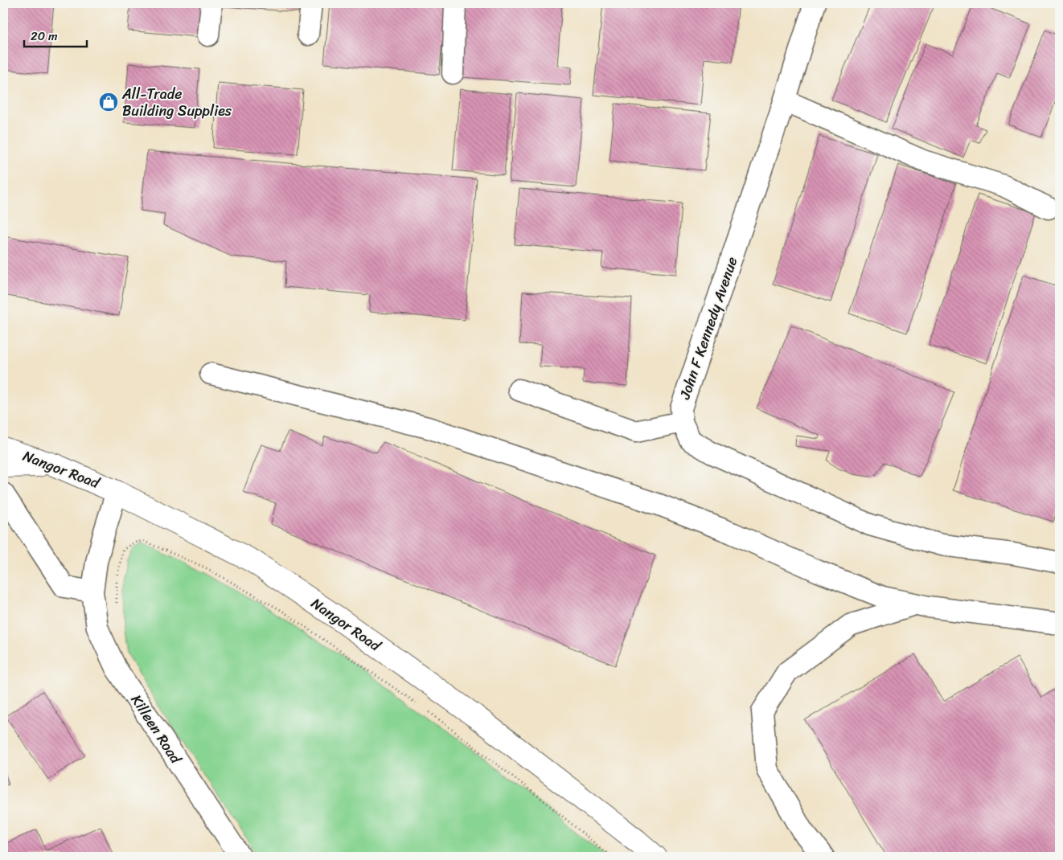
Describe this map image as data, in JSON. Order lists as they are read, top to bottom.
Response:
{
  "streets": {
    "main road": ["Nangor Road"],
    "street": ["John F Kennedy Avenue", "Killeen Road"]
  },
  "crossings": [
    ["Nangor Road", "Killeen Road"]
  ],
  "places": {
    "shop": ["All-Trade Building Supplies"]
  },
  "scale_bar": "20 m"
}
